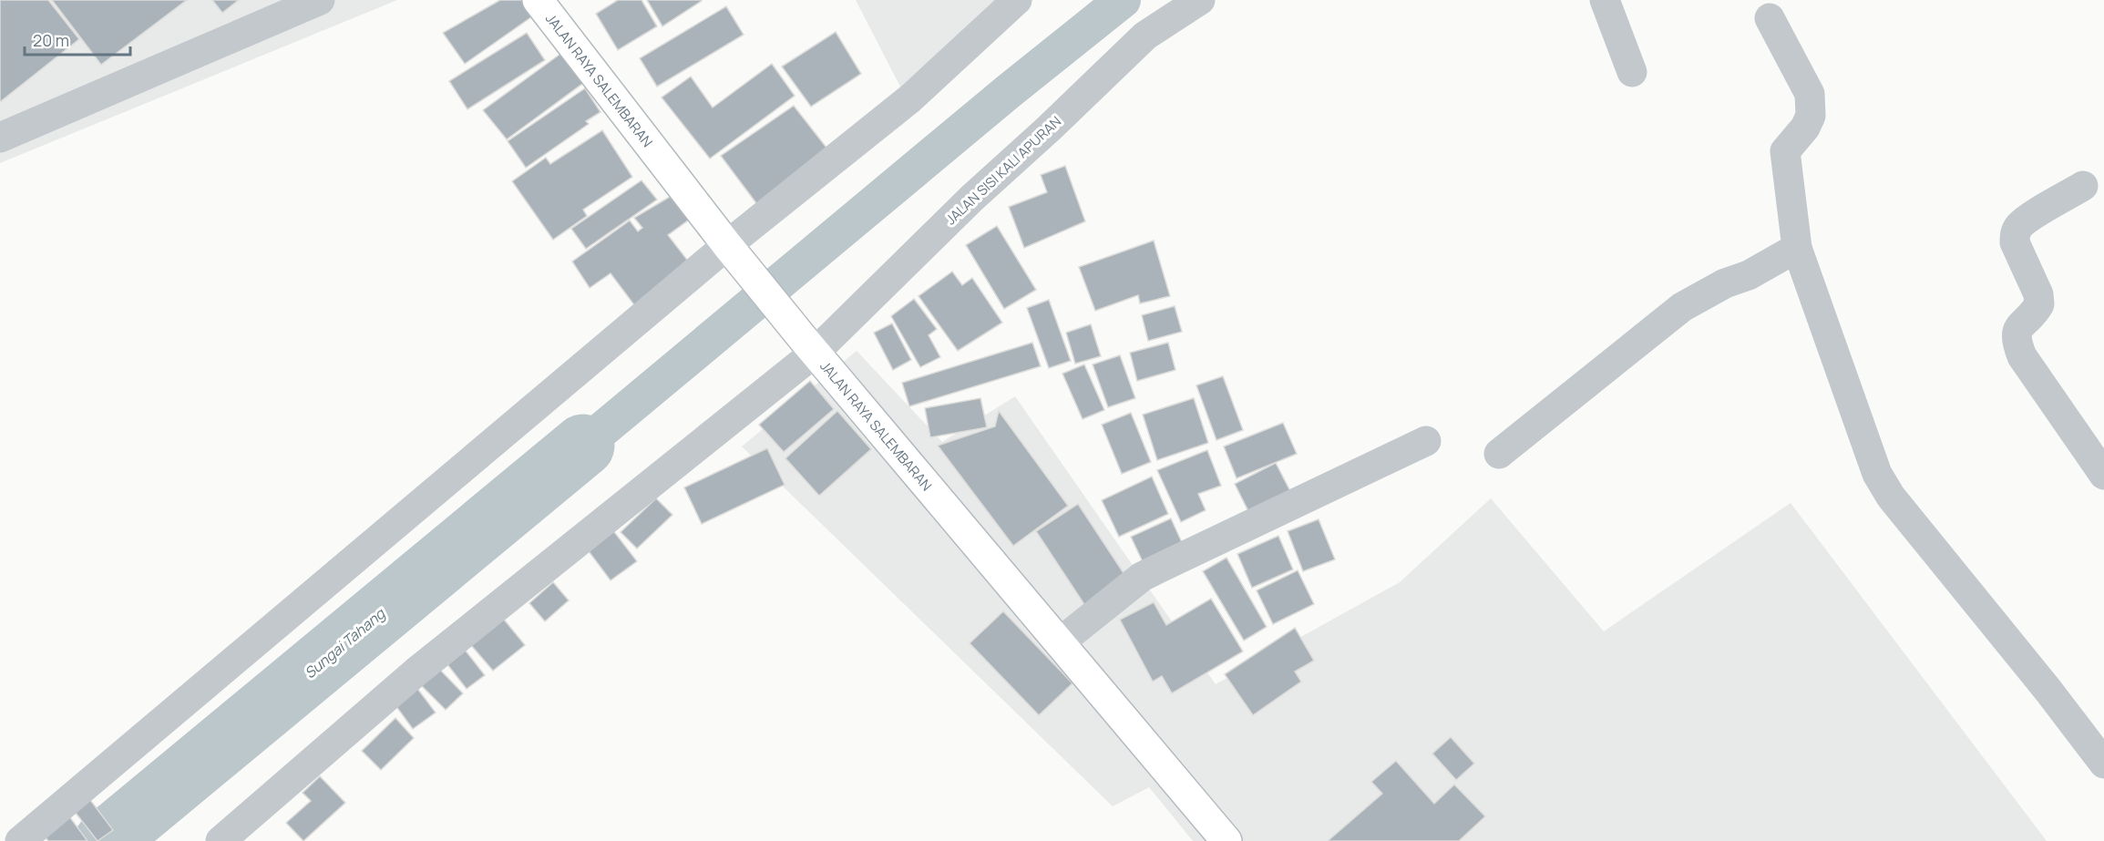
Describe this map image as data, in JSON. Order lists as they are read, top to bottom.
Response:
{
  "streets": {
    "main road": ["JALAN RAYA SALEMBARAN"],
    "street": ["JALAN SISI KALI APURAN"]
  },
  "crossings": [
    ["JALAN RAYA SALEMBARAN", "JALAN SISI KALI APURAN"]
  ],
  "water": ["Sungai Tahang"],
  "scale_bar": "20 m"
}
